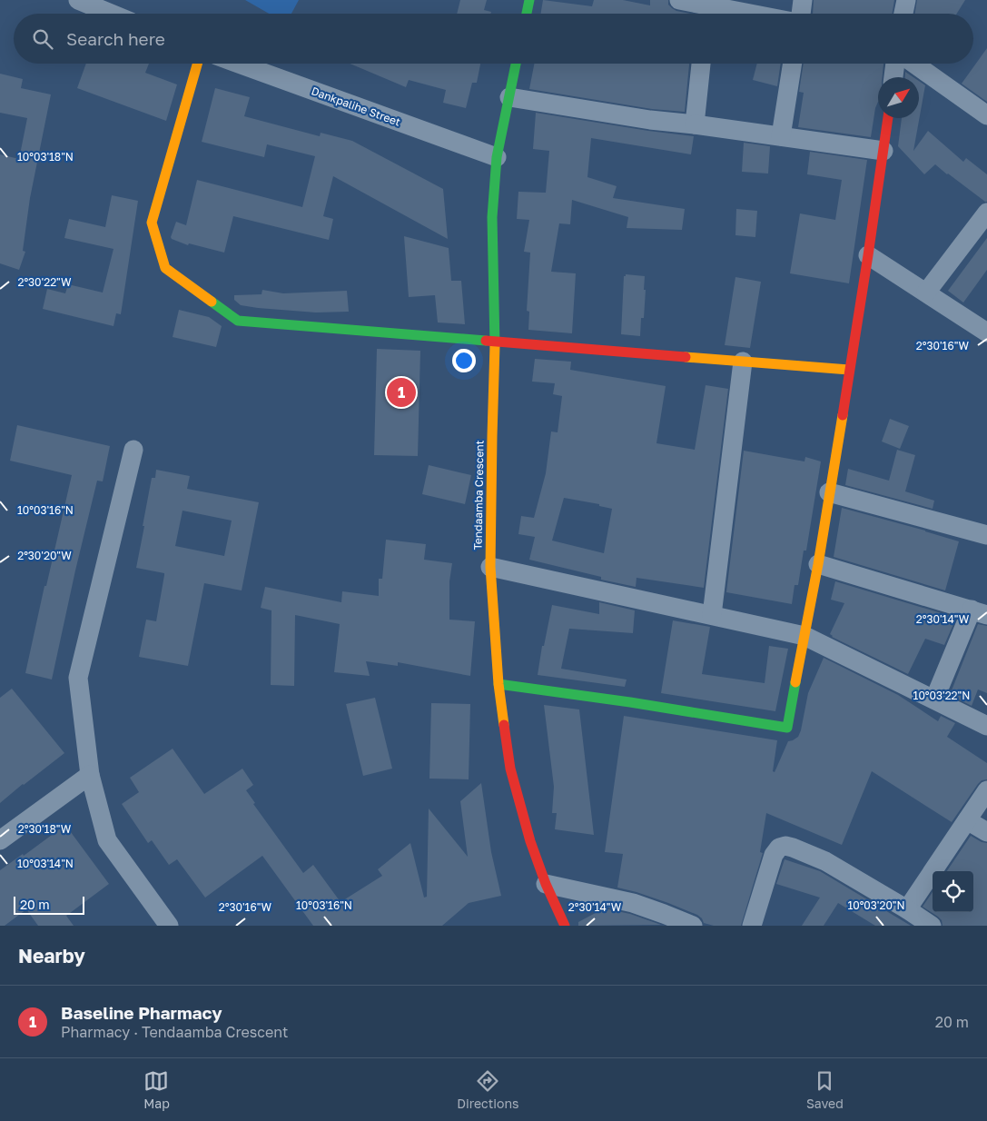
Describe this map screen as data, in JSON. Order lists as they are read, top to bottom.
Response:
{
  "streets": {
    "street": ["Dankpalihe Street", "Tendaamba Crescent"]
  },
  "crossings": [
    ["Dankpalihe Street", "Tendaamba Crescent"]
  ],
  "scale_bar": "20 m",
  "north": "top right",
  "page": {
    "search": "Search here",
    "pins": "1",
    "scale": "20 m",
    "heading": "Nearby",
    "list": [
      {
        "mark": "1",
        "name": "Baseline Pharmacy",
        "note": "Pharmacy · Tendaamba Crescent",
        "value": "20 m"
      }
    ],
    "nav": ["Map", "Directions", "Saved"]
  },
  "coordinates": [
    "10°03'18\"N",
    "2°30'22\"W",
    "2°30'16\"W",
    "10°03'16\"N",
    "2°30'20\"W",
    "2°30'14\"W",
    "10°03'22\"N",
    "2°30'18\"W",
    "10°03'14\"N",
    "10°03'20\"N"
  ]
}
